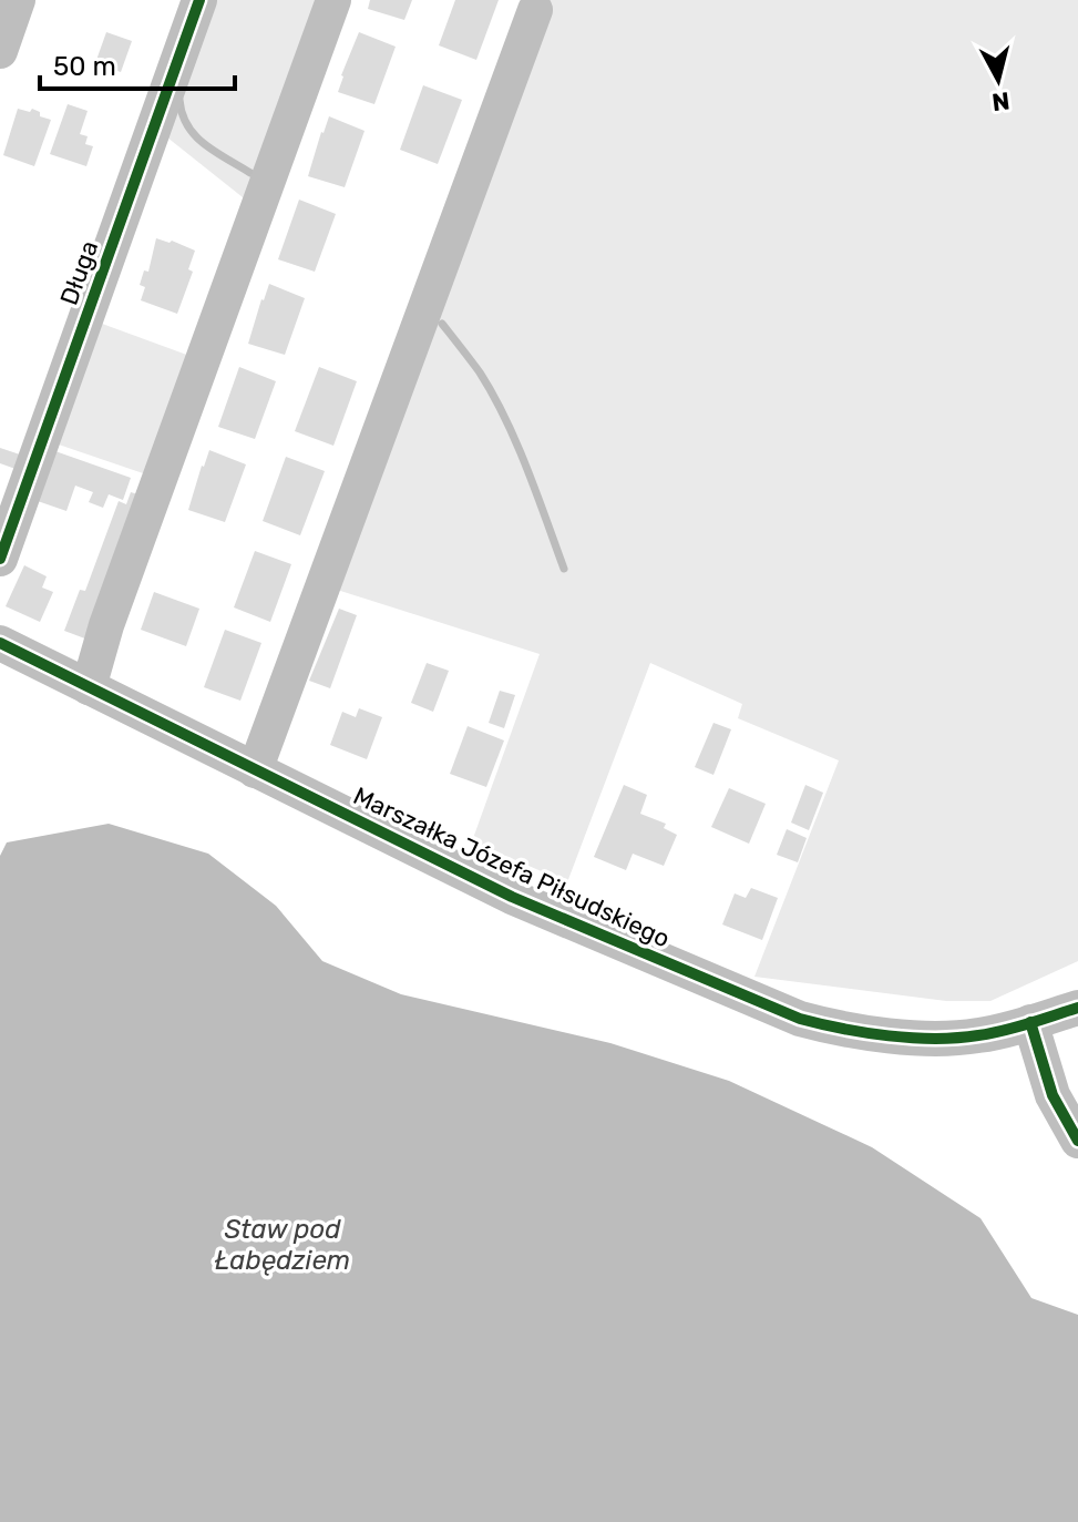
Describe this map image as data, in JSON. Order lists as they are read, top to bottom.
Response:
{
  "streets": {
    "street": ["Długa", "Marszałka Józefa Piłsudskiego"]
  },
  "water": ["Staw pod Łabędziem"],
  "scale_bar": "50 m",
  "north": "bottom"
}
